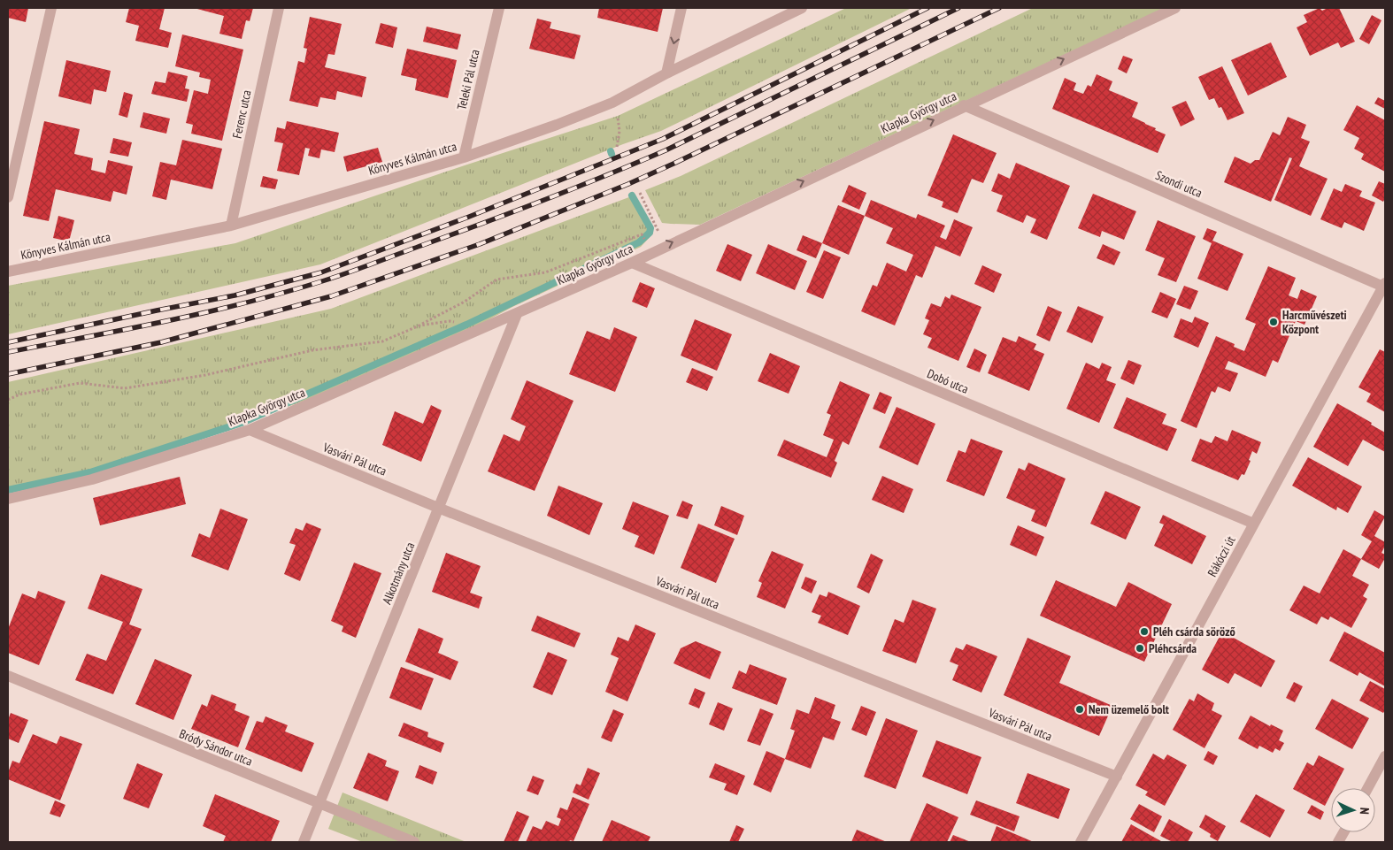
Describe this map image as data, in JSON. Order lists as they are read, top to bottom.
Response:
{
  "streets": {
    "street": [
      "Teleki Pál utca",
      "Klapka György utca",
      "Ferenc utca",
      "Könyves Kálmán utca",
      "Szondi utca",
      "Dobó utca",
      "Vasvári Pál utca",
      "Rákóczi út",
      "Alkotmány utca",
      "Bródy Sándor utca"
    ]
  },
  "crossings": [
    ["Teleki Pál utca", "Könyves Kálmán utca"],
    ["Klapka György utca", "Szondi utca"],
    ["Klapka György utca", "Dobó utca"],
    ["Klapka György utca", "Vasvári Pál utca"],
    ["Klapka György utca", "Alkotmány utca"],
    ["Ferenc utca", "Könyves Kálmán utca"],
    ["Szondi utca", "Rákóczi út"],
    ["Dobó utca", "Rákóczi út"],
    ["Vasvári Pál utca", "Rákóczi út"],
    ["Vasvári Pál utca", "Alkotmány utca"],
    ["Alkotmány utca", "Bródy Sándor utca"]
  ],
  "one_way": ["Klapka György utca"],
  "places": [
    "Harcművészeti Központ",
    "Pléh csárda söröző",
    "Pléhcsárda",
    "Nem üzemelő bolt"
  ],
  "north": "right"
}
